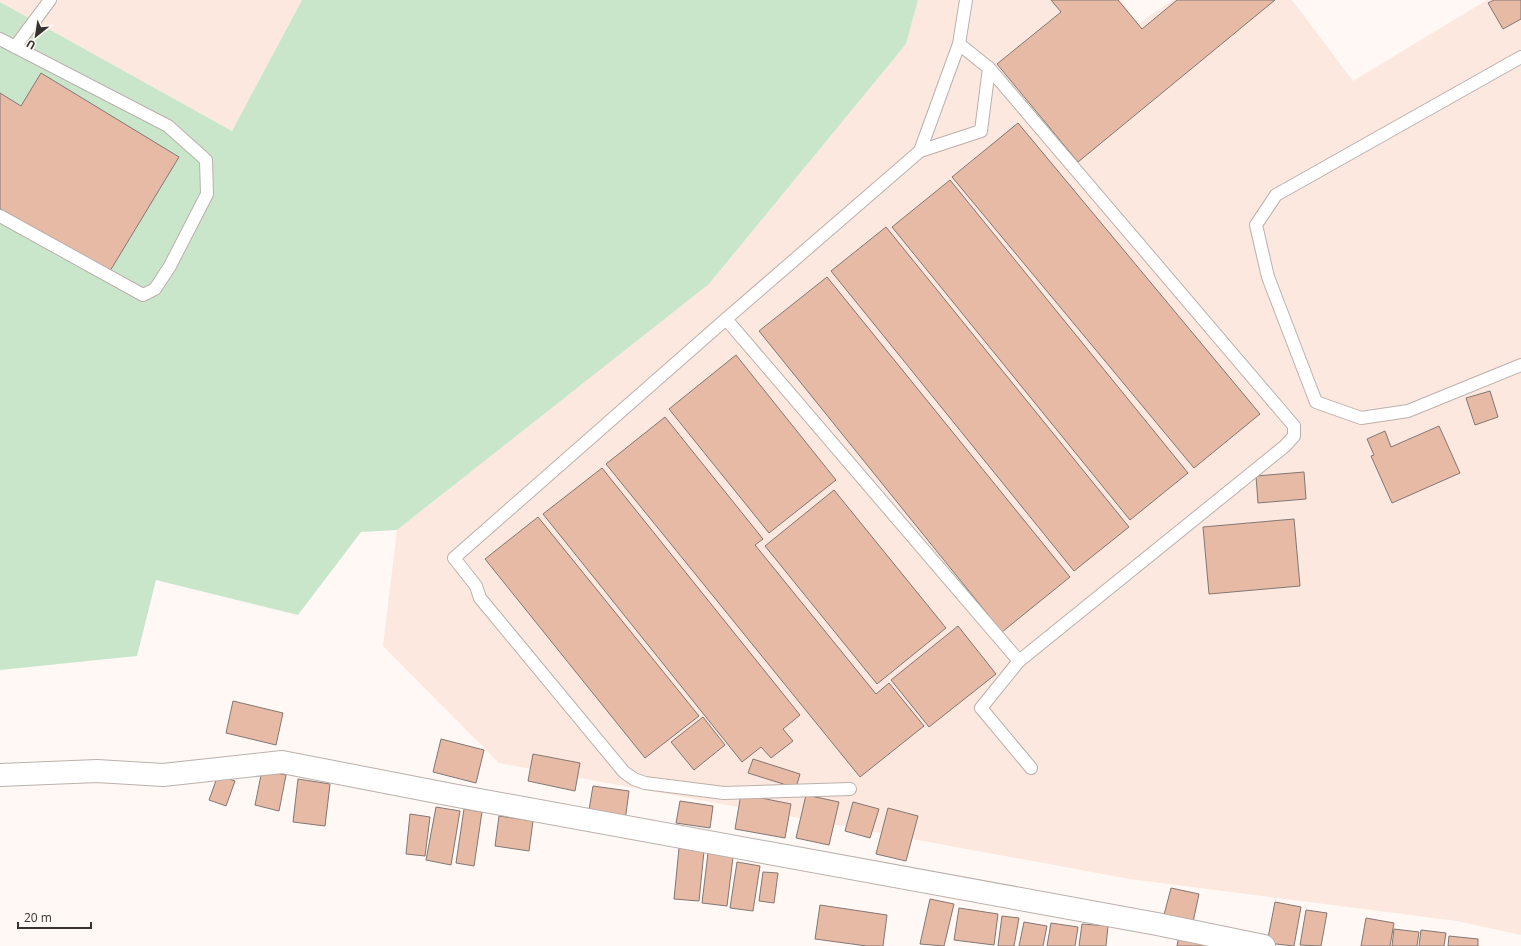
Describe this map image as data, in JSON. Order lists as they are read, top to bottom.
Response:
{
  "scale_bar": "20 m",
  "north": "bottom left"
}
